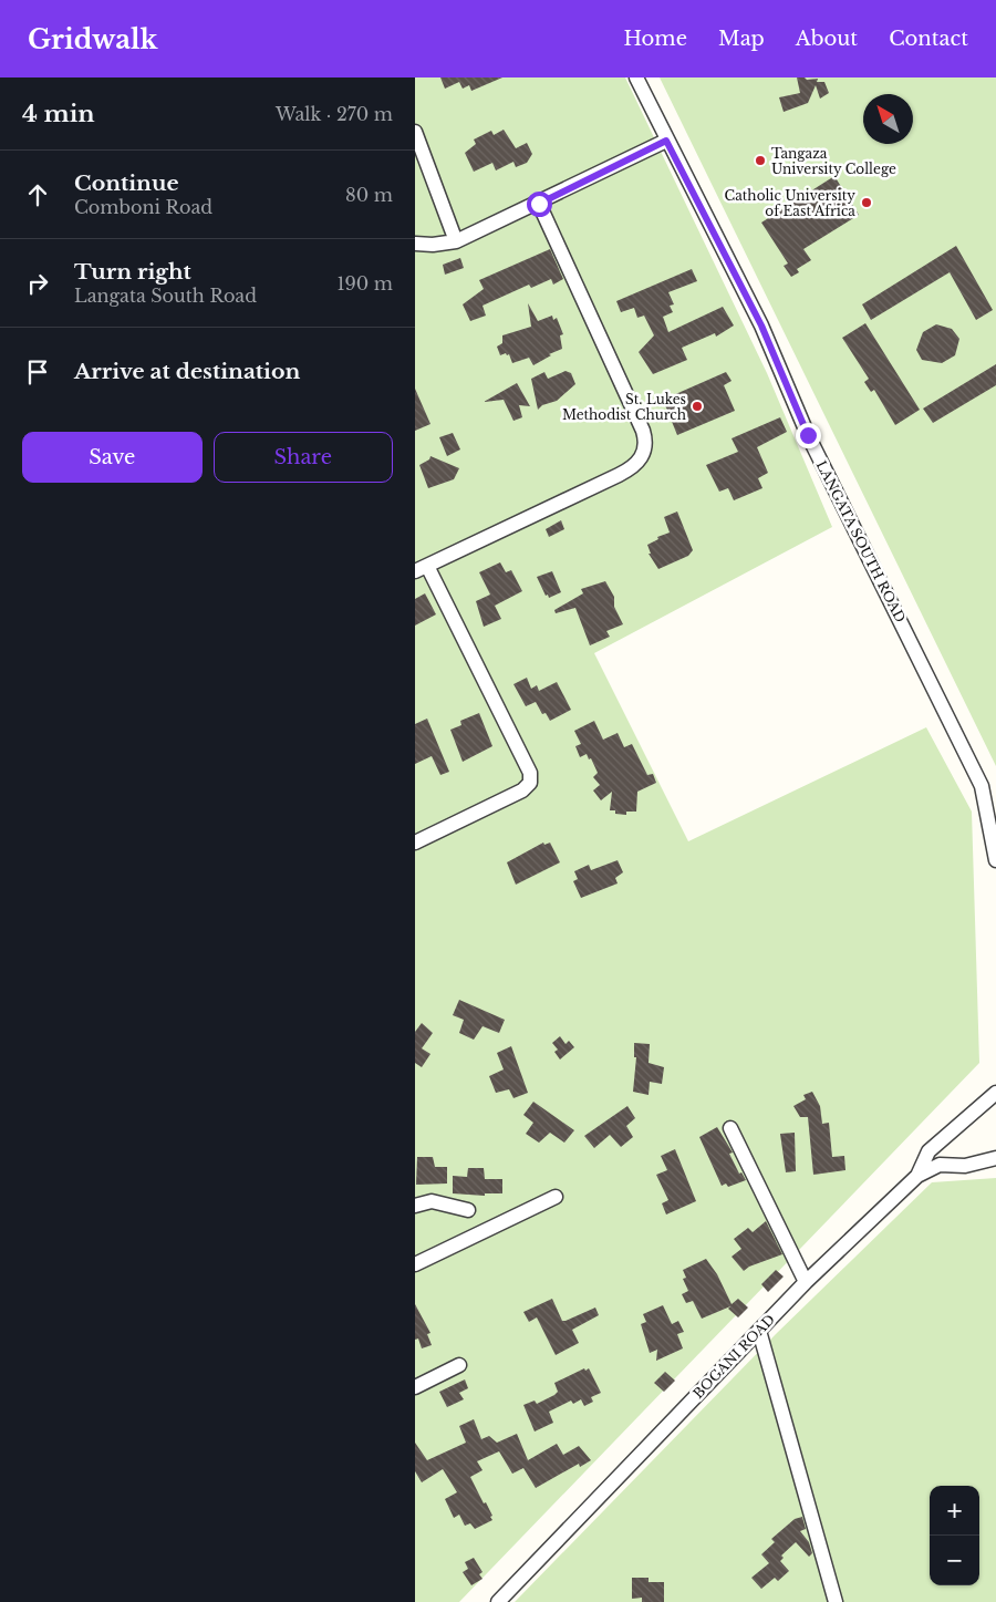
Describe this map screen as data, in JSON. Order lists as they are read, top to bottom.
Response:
{
  "streets": {
    "street": ["LANGATA SOUTH ROAD", "BOGANI ROAD"]
  },
  "places": ["Tangaza University College", "Catholic University of East Africa", "St. Lukes Methodist Church"],
  "north": "top left",
  "page": {
    "header": "Gridwalk",
    "nav": [
      "Home",
      "Map",
      "About",
      "Contact"
    ],
    "heading": ["4 min", "Walk · 270 m"],
    "list": [
      ["Continue", "Comboni Road", "80 m"],
      ["Turn right", "Langata South Road", "190 m"],
      "Arrive at destination"
    ],
    "buttons": ["Save", "Share"],
    "map_buttons": ["+", "−"]
  }
}
